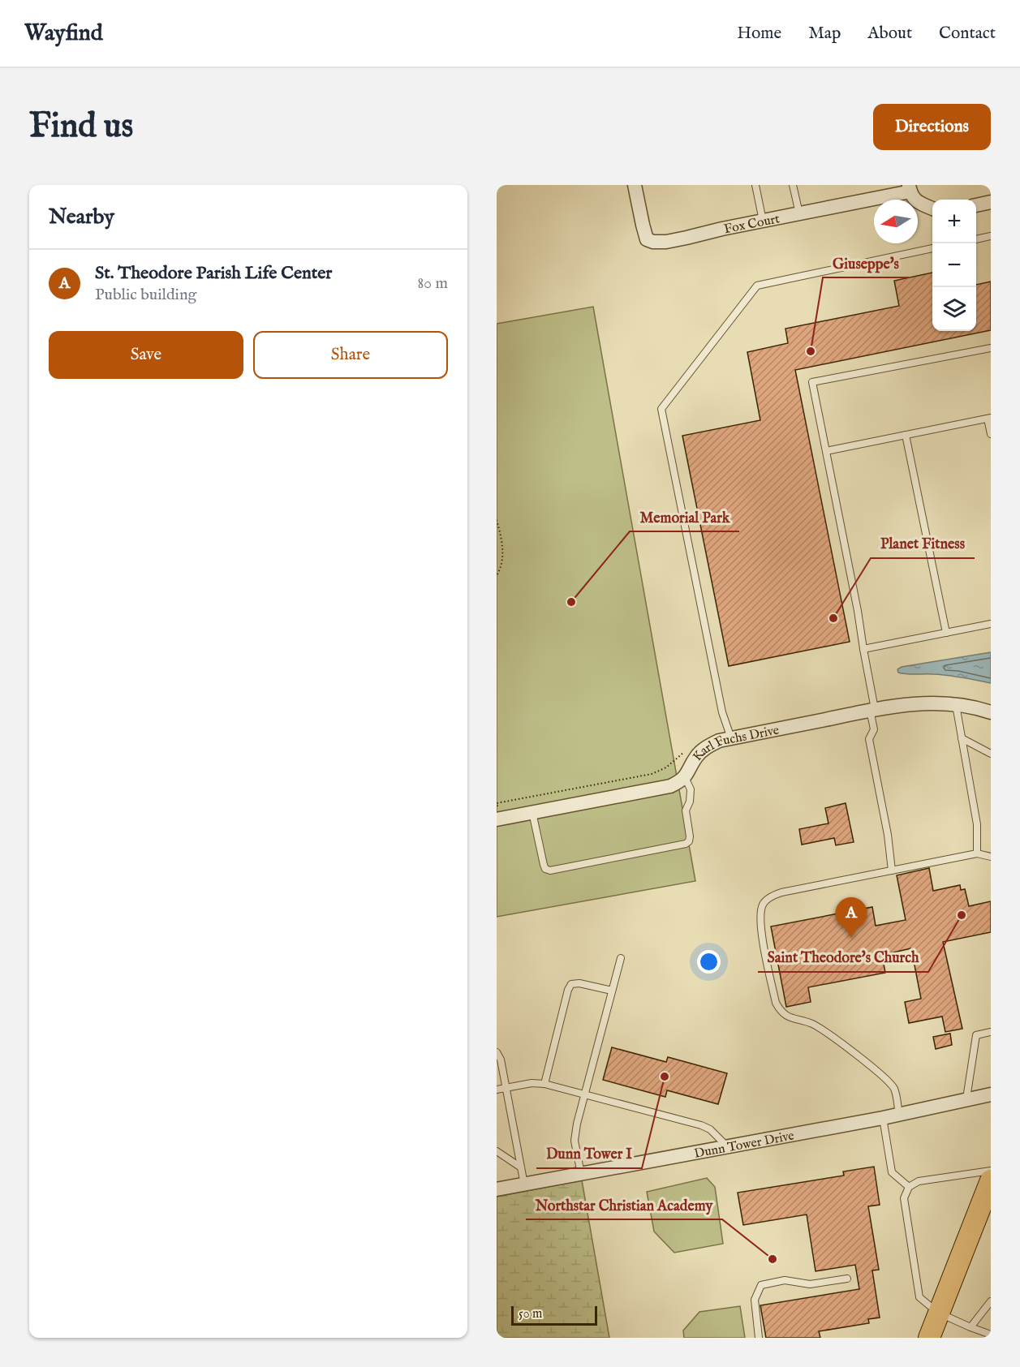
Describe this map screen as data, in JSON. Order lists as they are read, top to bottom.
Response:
{
  "streets": {
    "street": ["Fox Court", "Karl Fuchs Drive", "Dunn Tower Drive"]
  },
  "places": [
    "Giuseppe's",
    "Memorial Park",
    "Planet Fitness",
    "Saint Theodore's Church",
    "Dunn Tower I",
    "Northstar Christian Academy"
  ],
  "scale_bar": "50 m",
  "north": "left",
  "page": {
    "header": "Wayfind",
    "nav": [
      "Home",
      "Map",
      "About",
      "Contact"
    ],
    "buttons": [
      "Directions",
      ["Save", "Share"]
    ],
    "title": "Find us",
    "heading": "Nearby",
    "map_buttons": ["+", "−"],
    "list": [
      {
        "mark": "A",
        "name": "St. Theodore Parish Life Center",
        "note": "Public building",
        "value": "80 m"
      }
    ],
    "pins": "A",
    "scale": "50 m"
  }
}
